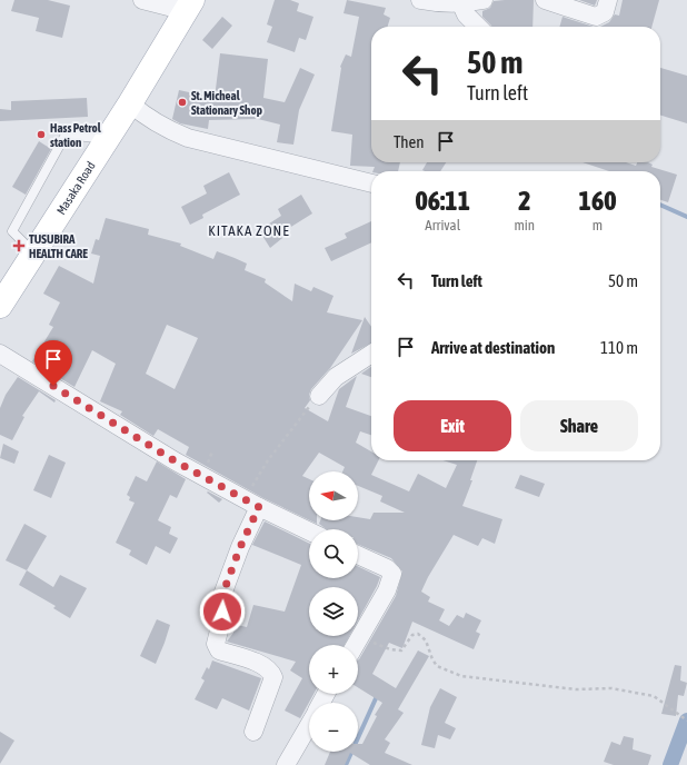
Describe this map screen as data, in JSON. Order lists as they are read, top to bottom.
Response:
{
  "streets": {
    "main road": ["Masaka Road"]
  },
  "districts": ["KITAKA ZONE"],
  "places": {
    "other": ["St. Micheal Stationary Shop", "Hass Petrol station"],
    "health": ["TUSUBIRA HEALTH CARE"]
  },
  "north": "left",
  "page": {
    "turn": ["50 m", "Turn left"],
    "then": "Then",
    "eta": [
      "06:11",
      "Arrival",
      "2",
      "min",
      "160",
      "m"
    ],
    "list": [
      {
        "name": "Turn left",
        "value": "50 m"
      },
      {
        "name": "Arrive at destination",
        "value": "110 m"
      }
    ],
    "buttons": ["Exit", "Share"],
    "map_buttons": ["+", "−"]
  }
}
